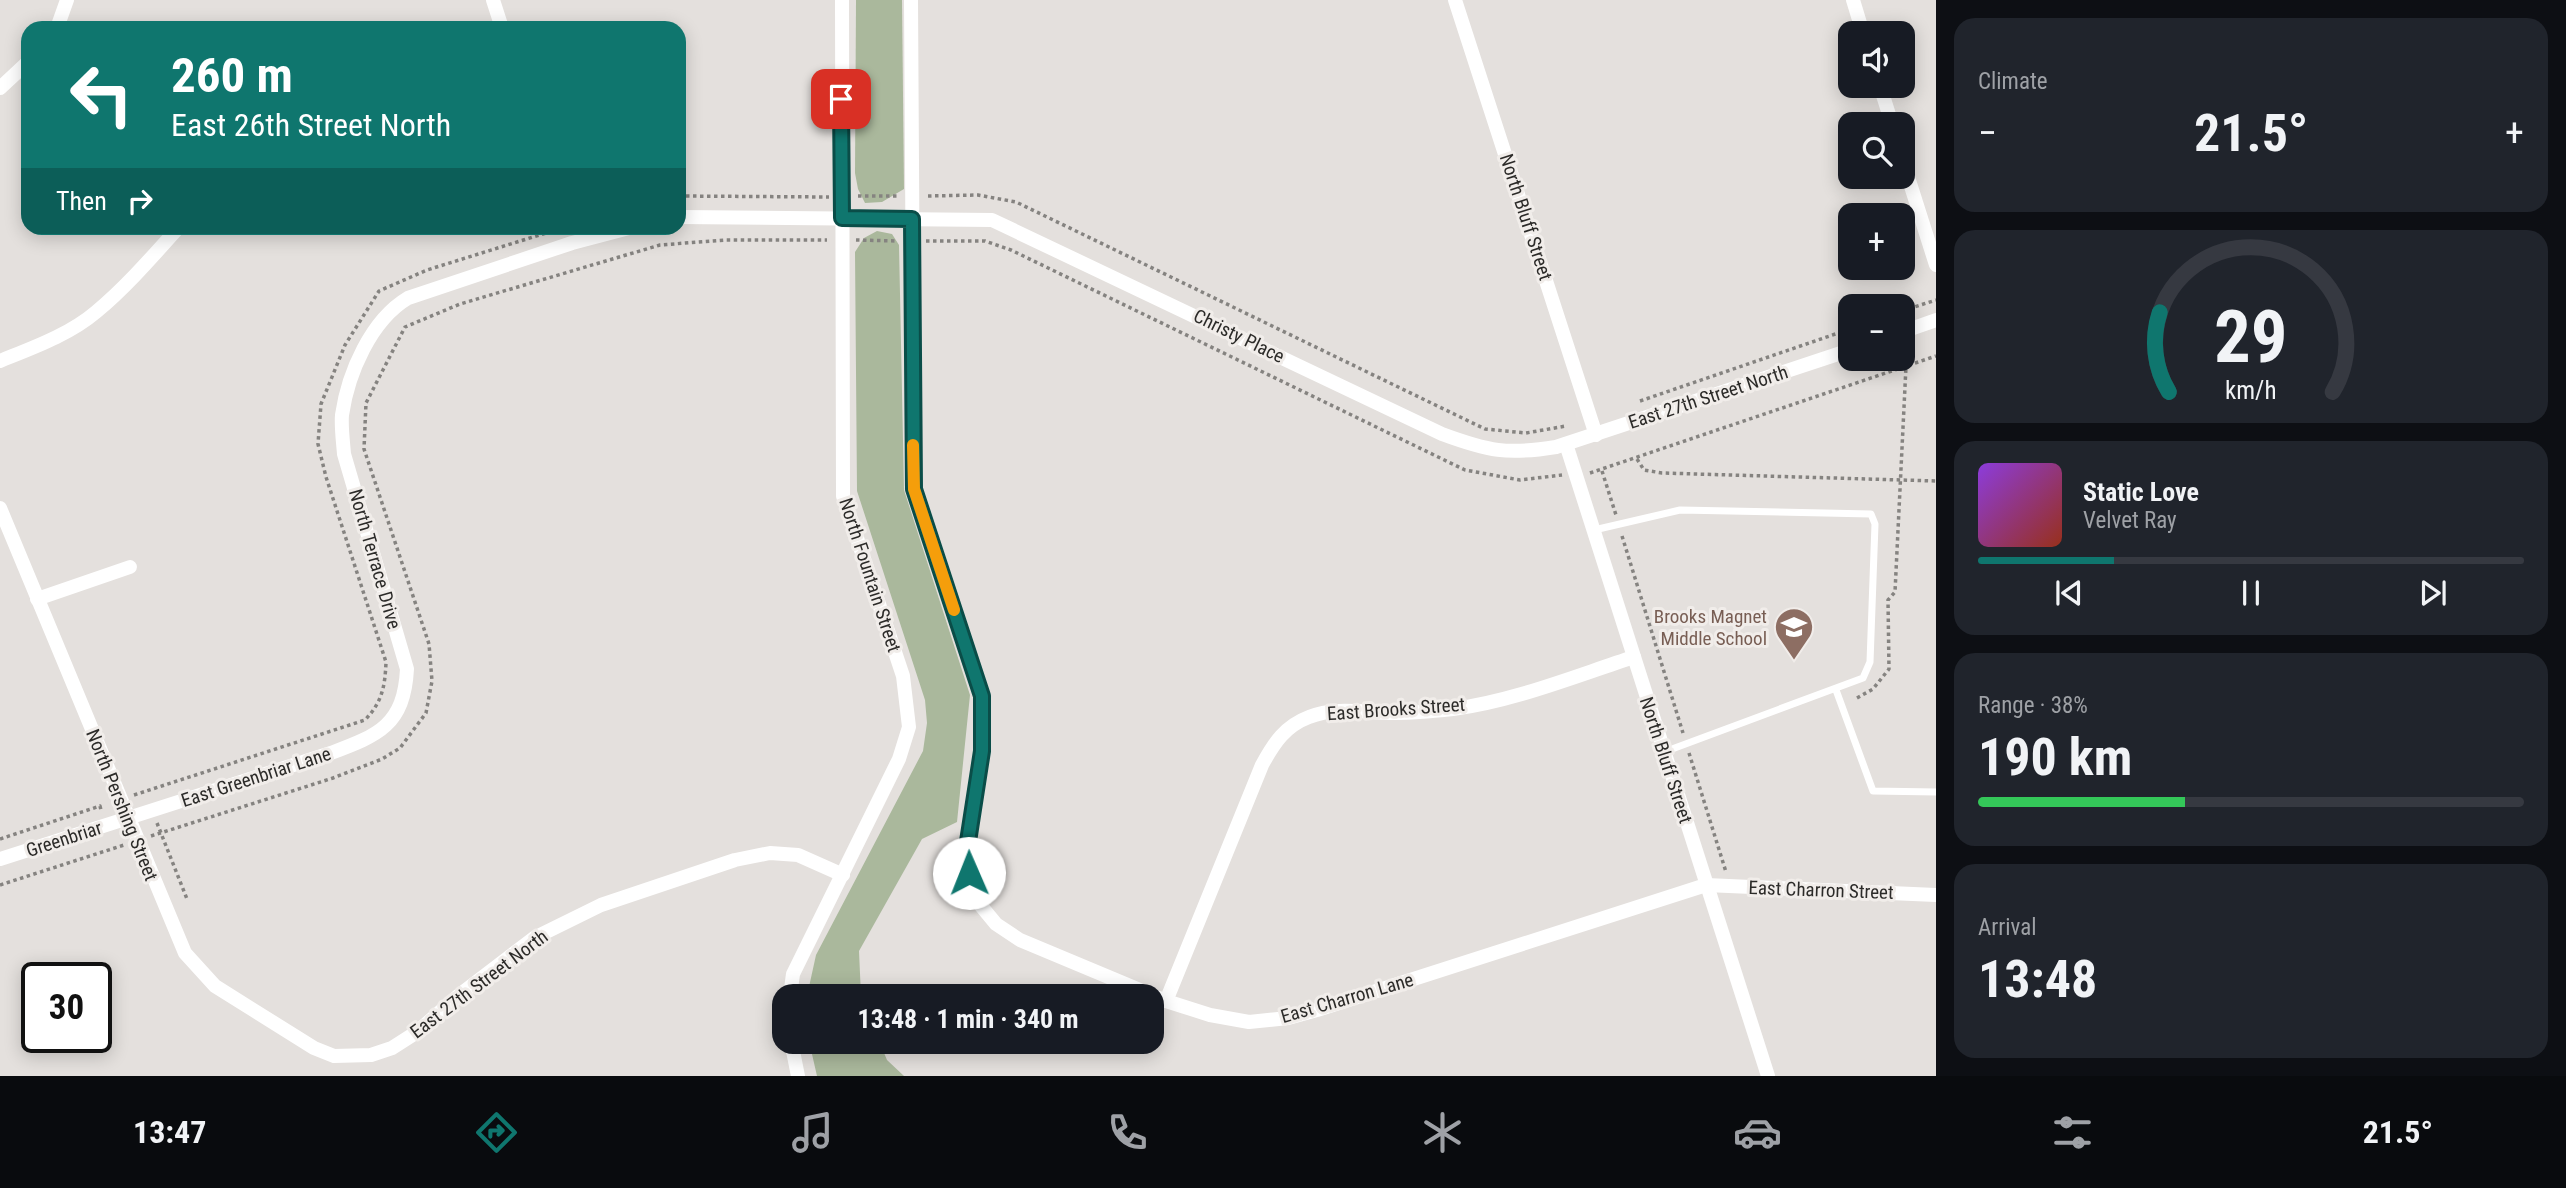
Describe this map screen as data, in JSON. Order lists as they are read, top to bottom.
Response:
{
  "streets": {
    "street": [
      "North Bluff Street",
      "Christy Place",
      "East 27th Street North",
      "North Terrace Drive",
      "North Fountain Street",
      "East Brooks Street",
      "East Greenbriar Lane",
      "North Pershing Street",
      "Greenbriar",
      "East Charron Street",
      "East Charron Lane"
    ]
  },
  "crossings": [
    ["North Bluff Street", "Christy Place"],
    ["North Bluff Street", "East 27th Street North"],
    ["North Bluff Street", "East Brooks Street"],
    ["North Bluff Street", "East Charron Street"],
    ["North Bluff Street", "East Charron Lane"],
    ["Christy Place", "East 27th Street North"],
    ["Christy Place", "North Fountain Street"],
    ["Christy Place", "East Charron Lane"],
    ["East 27th Street North", "North Fountain Street"],
    ["East 27th Street North", "North Pershing Street"],
    ["North Terrace Drive", "East Greenbriar Lane"],
    ["East Brooks Street", "East Charron Lane"],
    ["East Greenbriar Lane", "North Pershing Street"],
    ["East Greenbriar Lane", "Greenbriar"],
    ["North Pershing Street", "Greenbriar"],
    ["East Charron Street", "East Charron Lane"]
  ],
  "places": {
    "school or university": ["Brooks Magnet Middle School"]
  },
  "page": {
    "tile": [
      "Climate",
      ["Range · 38%", "190 km"],
      ["Arrival", "13:48"]
    ],
    "map_buttons": ["+", "−"],
    "turn": ["260 m", "East 26th Street North"],
    "heat": ["−", "21.5°", "+"],
    "then": "Then",
    "song": ["Static Love", "Velvet Ray"],
    "limit": "30",
    "trip": "13:48 · 1 min · 340 m",
    "tabs": ["13:47", "21.5°"],
    "gauge": ["29", "km/h"]
  }
}
